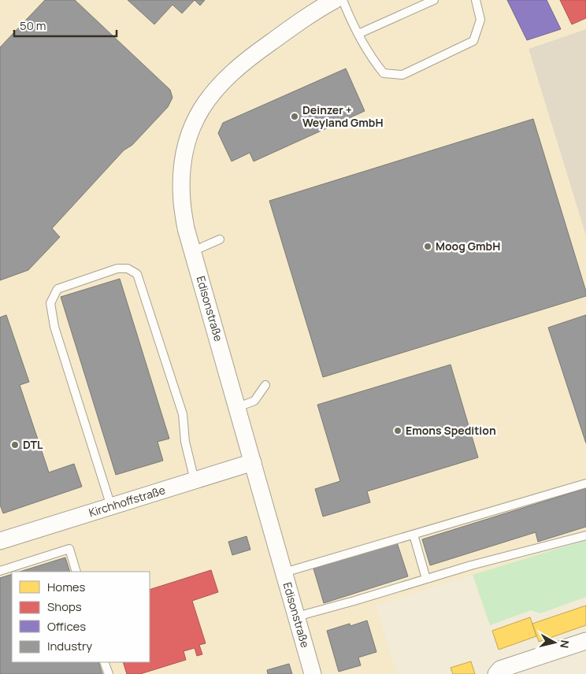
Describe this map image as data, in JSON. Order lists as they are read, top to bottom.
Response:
{
  "streets": {
    "street": ["Edisonstraße", "Kirchhoffstraße"]
  },
  "crossings": [
    ["Edisonstraße", "Kirchhoffstraße"]
  ],
  "places": [
    "Deinzer + Weyland GmbH",
    "Moog GmbH",
    "Emons Spedition",
    "DTL"
  ],
  "legend": [
    "Homes",
    "Shops",
    "Offices",
    "Industry"
  ],
  "scale_bar": "50 m",
  "north": "right"
}
